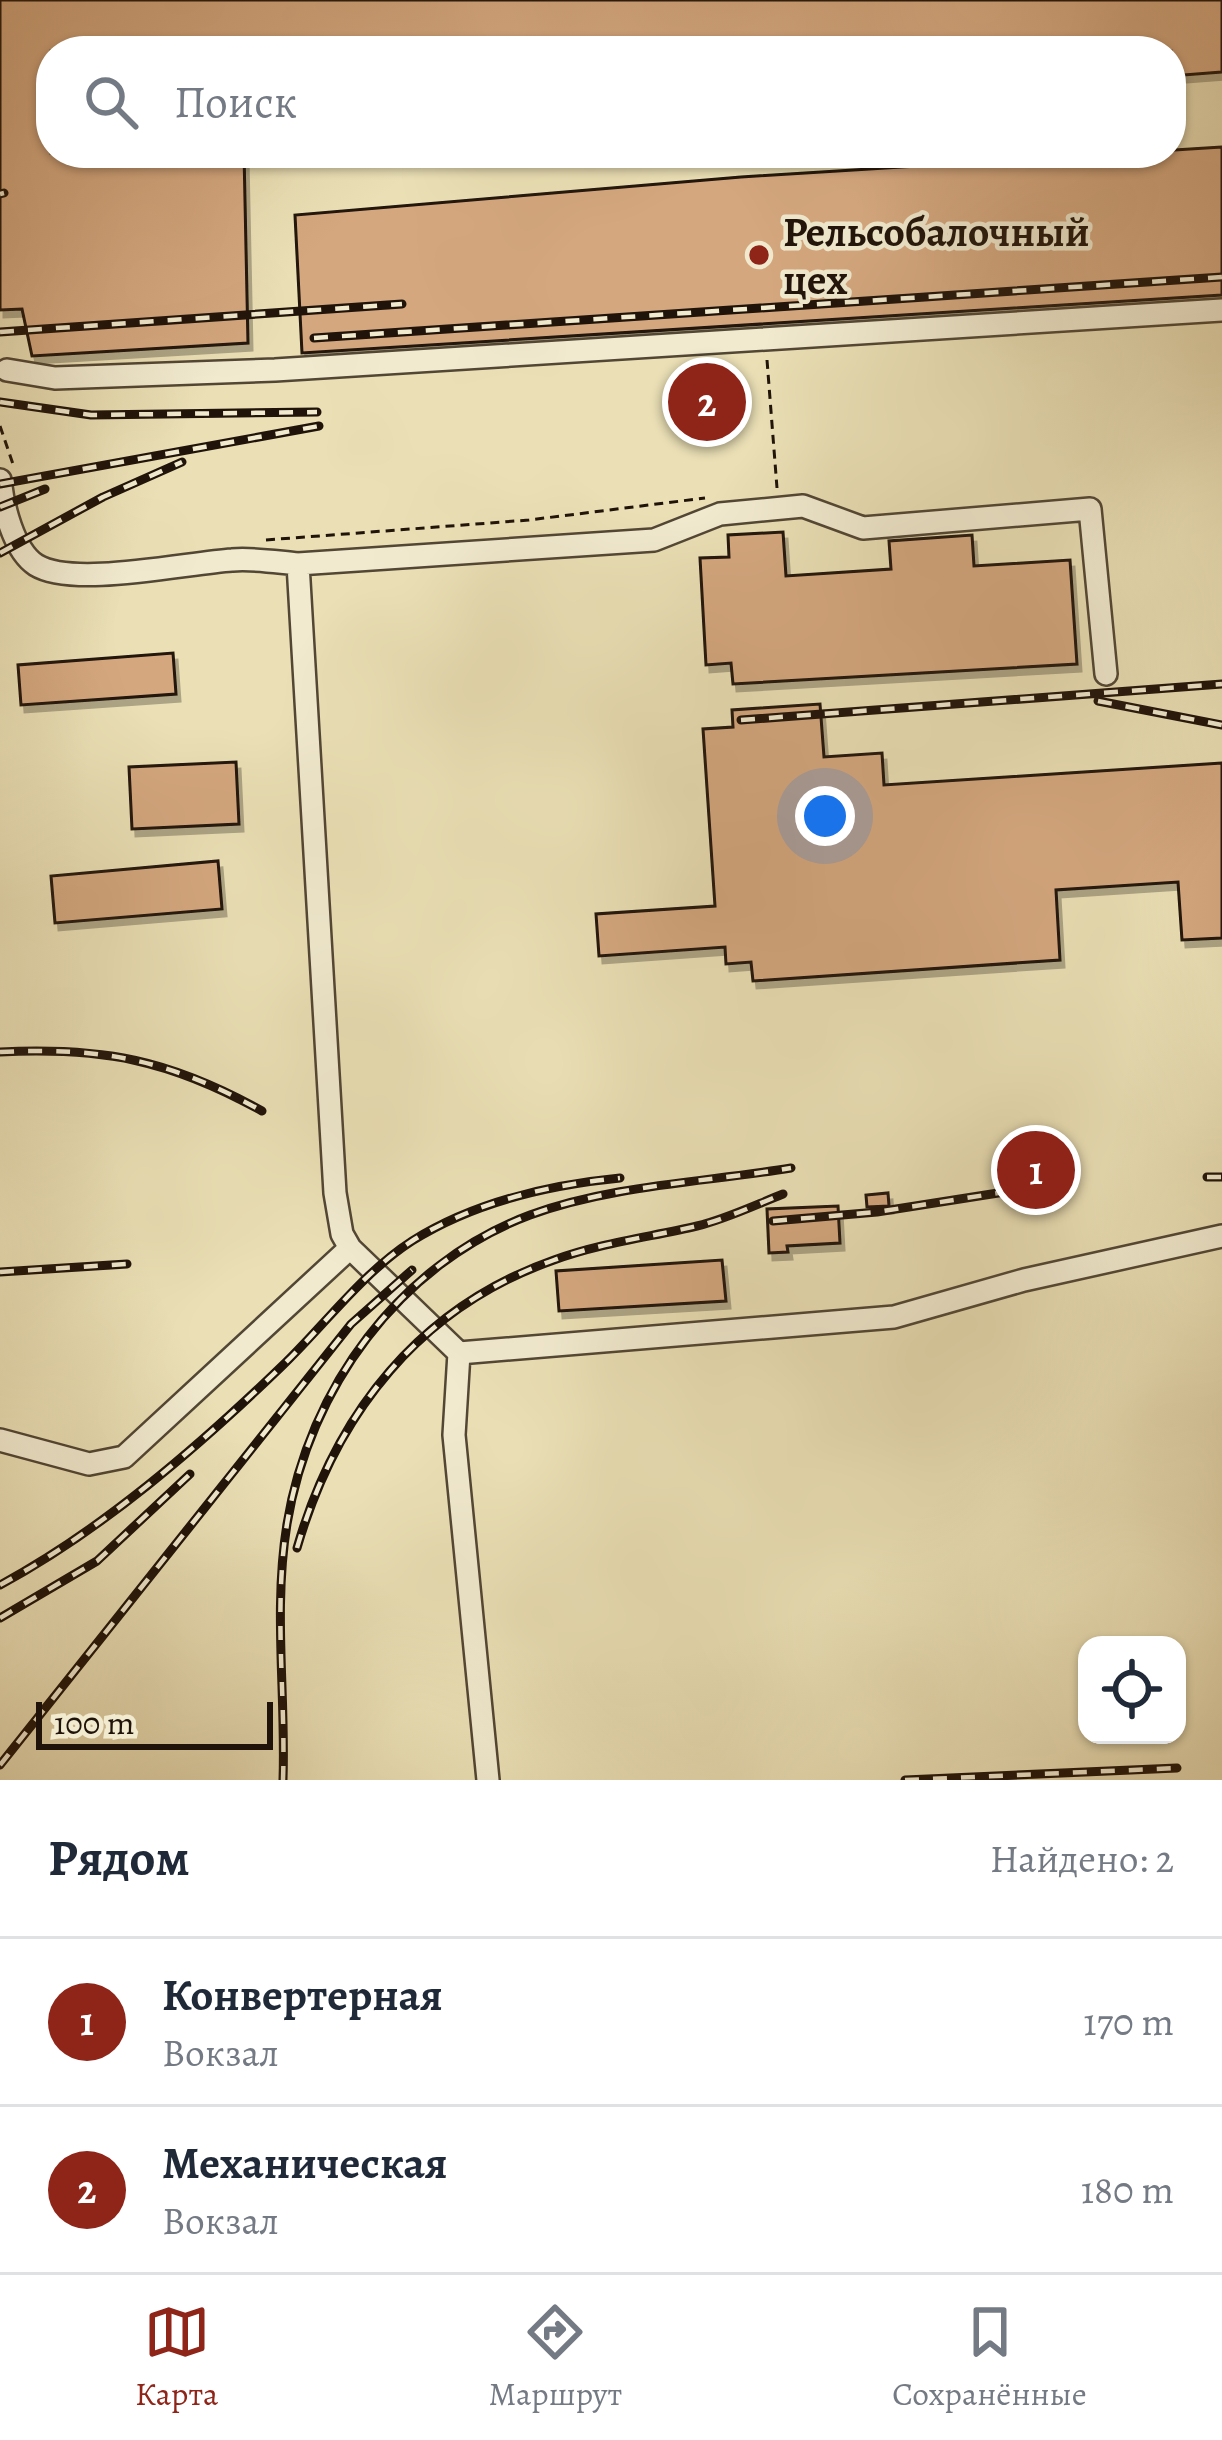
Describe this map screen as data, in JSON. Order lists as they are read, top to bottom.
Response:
{
  "places": ["Рельсобалочный цех"],
  "scale_bar": "100 m",
  "page": {
    "search": "Поиск",
    "pins": ["2", "1"],
    "scale": "100 m",
    "heading": ["Рядом", "Найдено: 2"],
    "list": [
      {
        "mark": "1",
        "name": "Конвертерная",
        "note": "Вокзал",
        "value": "170 m"
      },
      {
        "mark": "2",
        "name": "Механическая",
        "note": "Вокзал",
        "value": "180 m"
      }
    ],
    "nav": ["Карта", "Маршрут", "Сохранённые"]
  }
}
